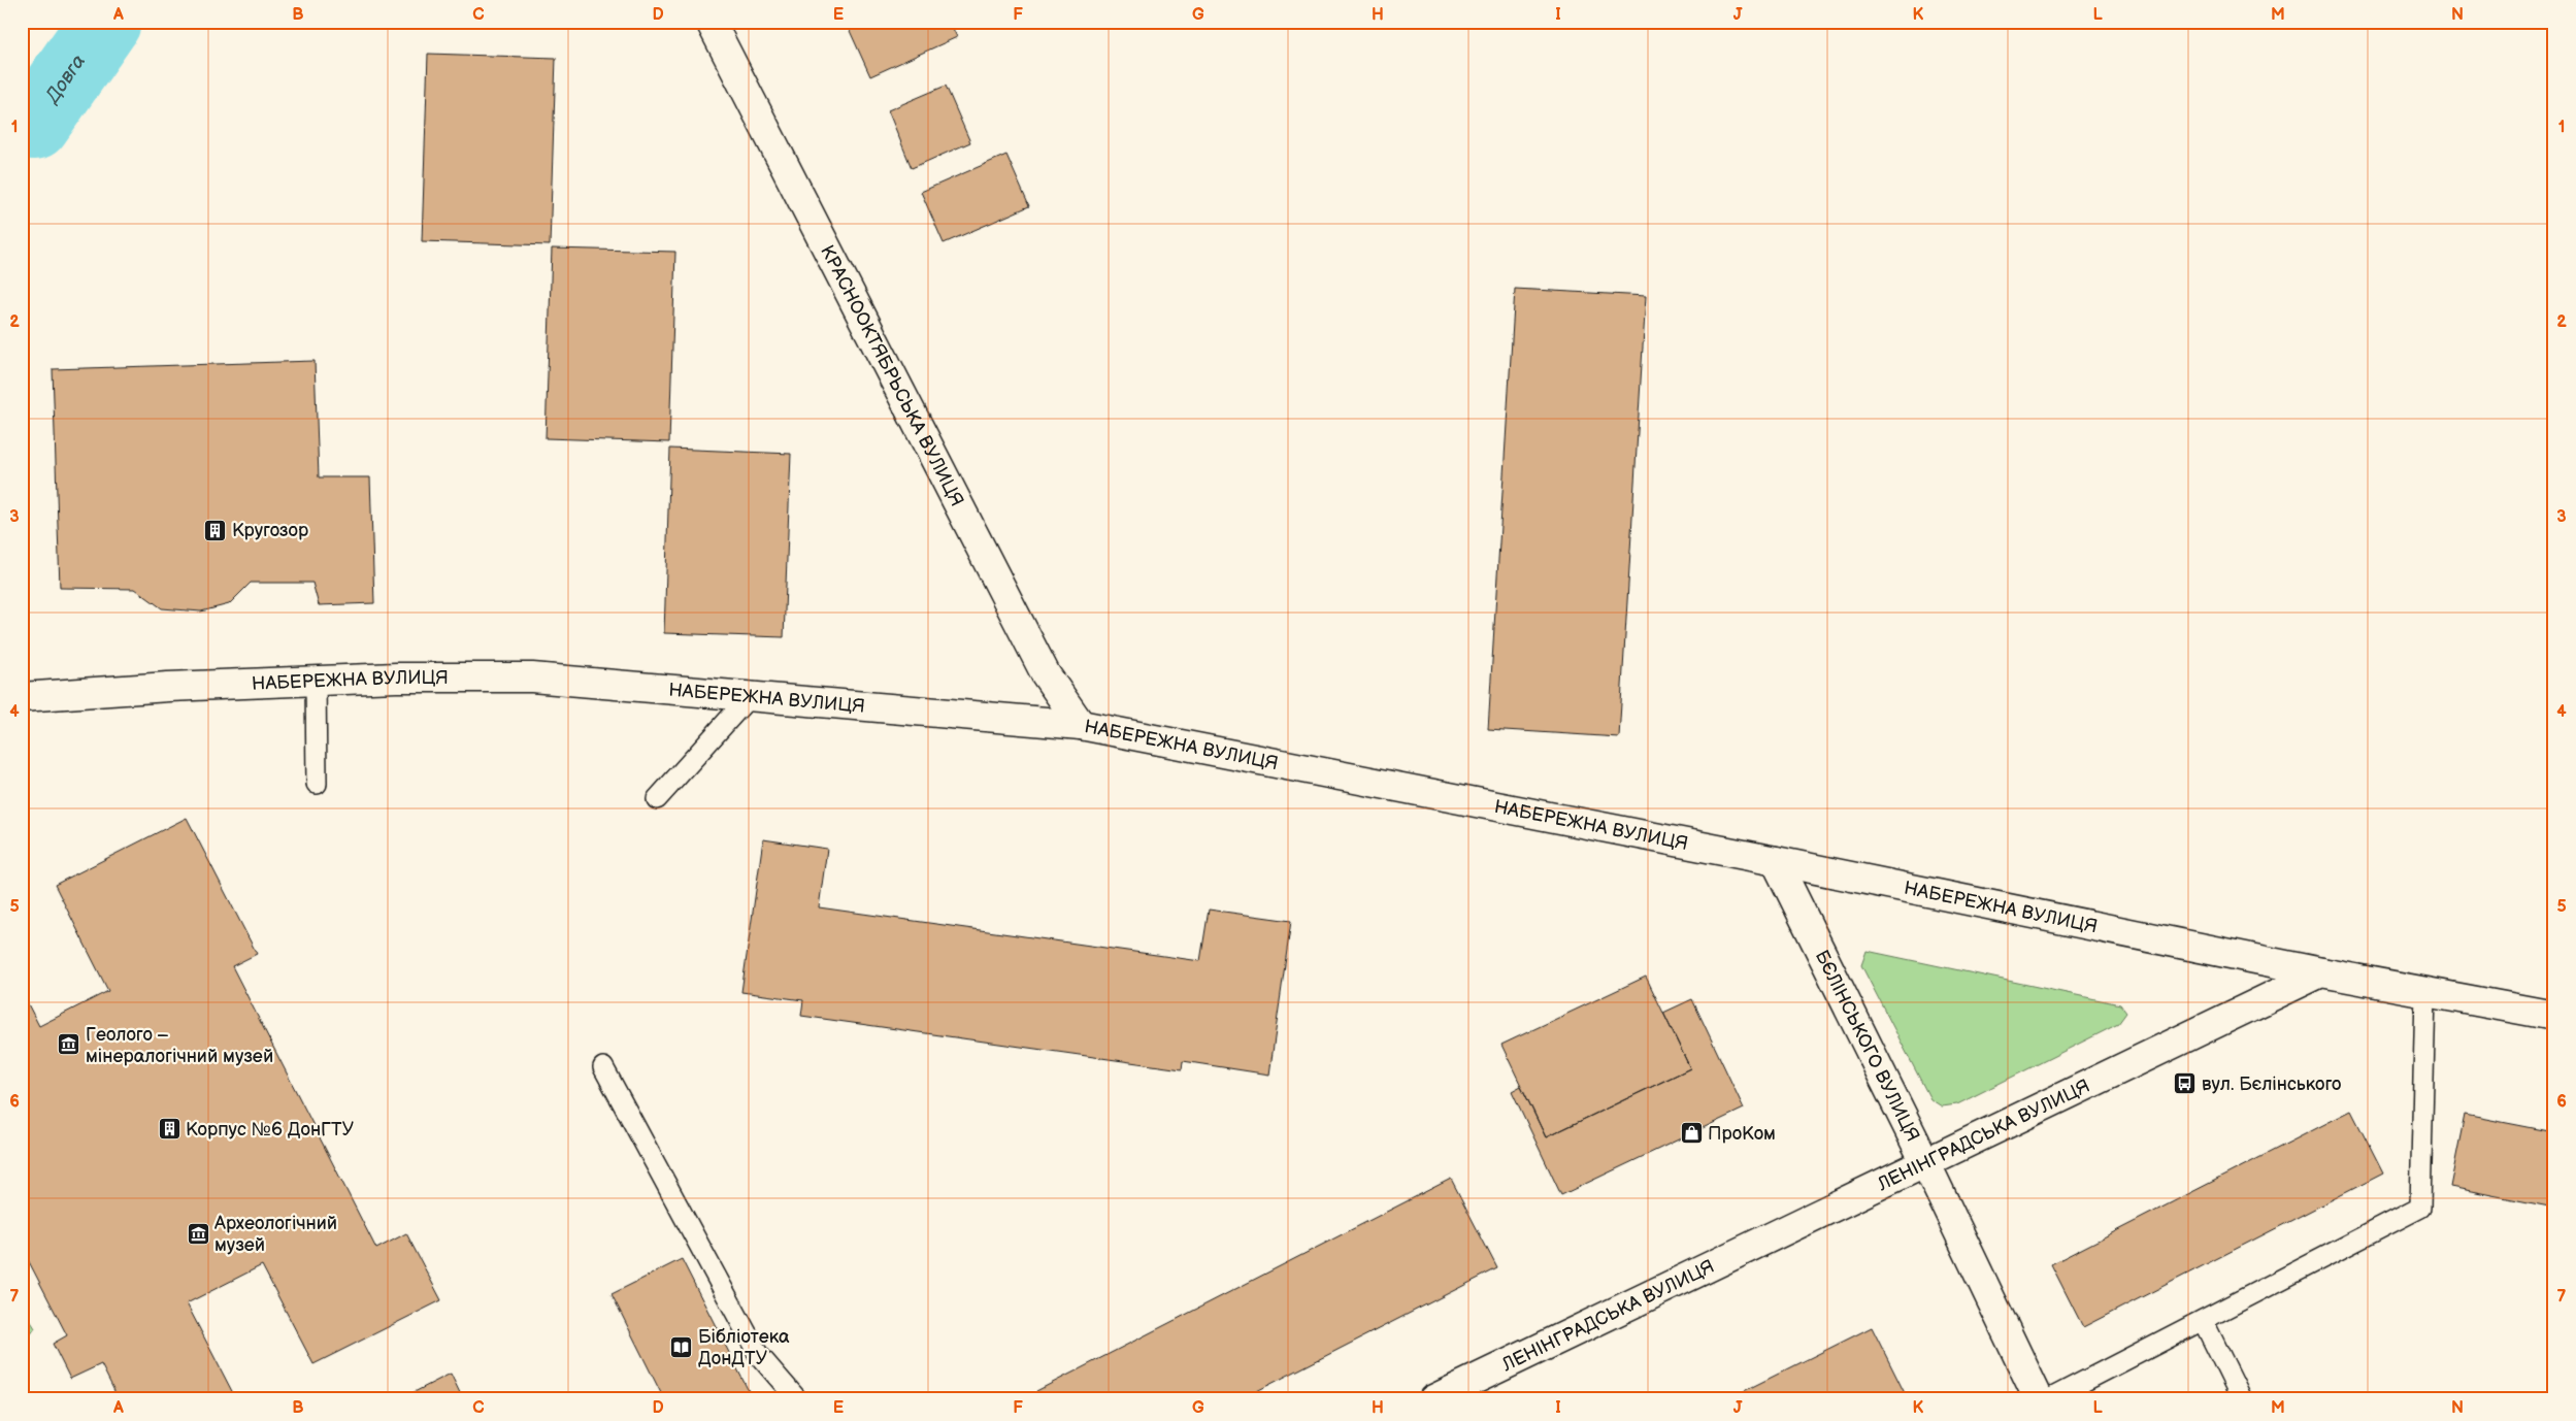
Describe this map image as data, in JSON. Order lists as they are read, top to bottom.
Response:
{
  "streets": {
    "street": [
      "КРАСНООКТЯБРЬСЬКА ВУЛИЦЯ",
      "НАБЕРЕЖНА ВУЛИЦЯ",
      "БЄЛІНСЬКОГО ВУЛИЦЯ",
      "ЛЕНІНГРАДСЬКА ВУЛИЦЯ"
    ]
  },
  "crossings": [
    ["КРАСНООКТЯБРЬСЬКА ВУЛИЦЯ", "НАБЕРЕЖНА ВУЛИЦЯ"],
    ["НАБЕРЕЖНА ВУЛИЦЯ", "БЄЛІНСЬКОГО ВУЛИЦЯ"],
    ["НАБЕРЕЖНА ВУЛИЦЯ", "ЛЕНІНГРАДСЬКА ВУЛИЦЯ"],
    ["БЄЛІНСЬКОГО ВУЛИЦЯ", "ЛЕНІНГРАДСЬКА ВУЛИЦЯ"]
  ],
  "water": ["Довга"],
  "places": {
    "building": ["Кругозор", "Корпус №6 ДонГТУ"],
    "museum": ["Геолого – мінералогічний музей", "Археологічний музей"],
    "bus stop": ["вул. Бєлінського"],
    "shop": ["ПроКом"],
    "library": ["Бібліотека ДонДТУ"]
  },
  "grid": {
    "columns": [
      "A",
      "B",
      "C",
      "D",
      "E",
      "F",
      "G",
      "H",
      "I",
      "J",
      "K",
      "L",
      "M",
      "N"
    ],
    "rows": [
      "1",
      "2",
      "3",
      "4",
      "5",
      "6",
      "7"
    ]
  }
}
